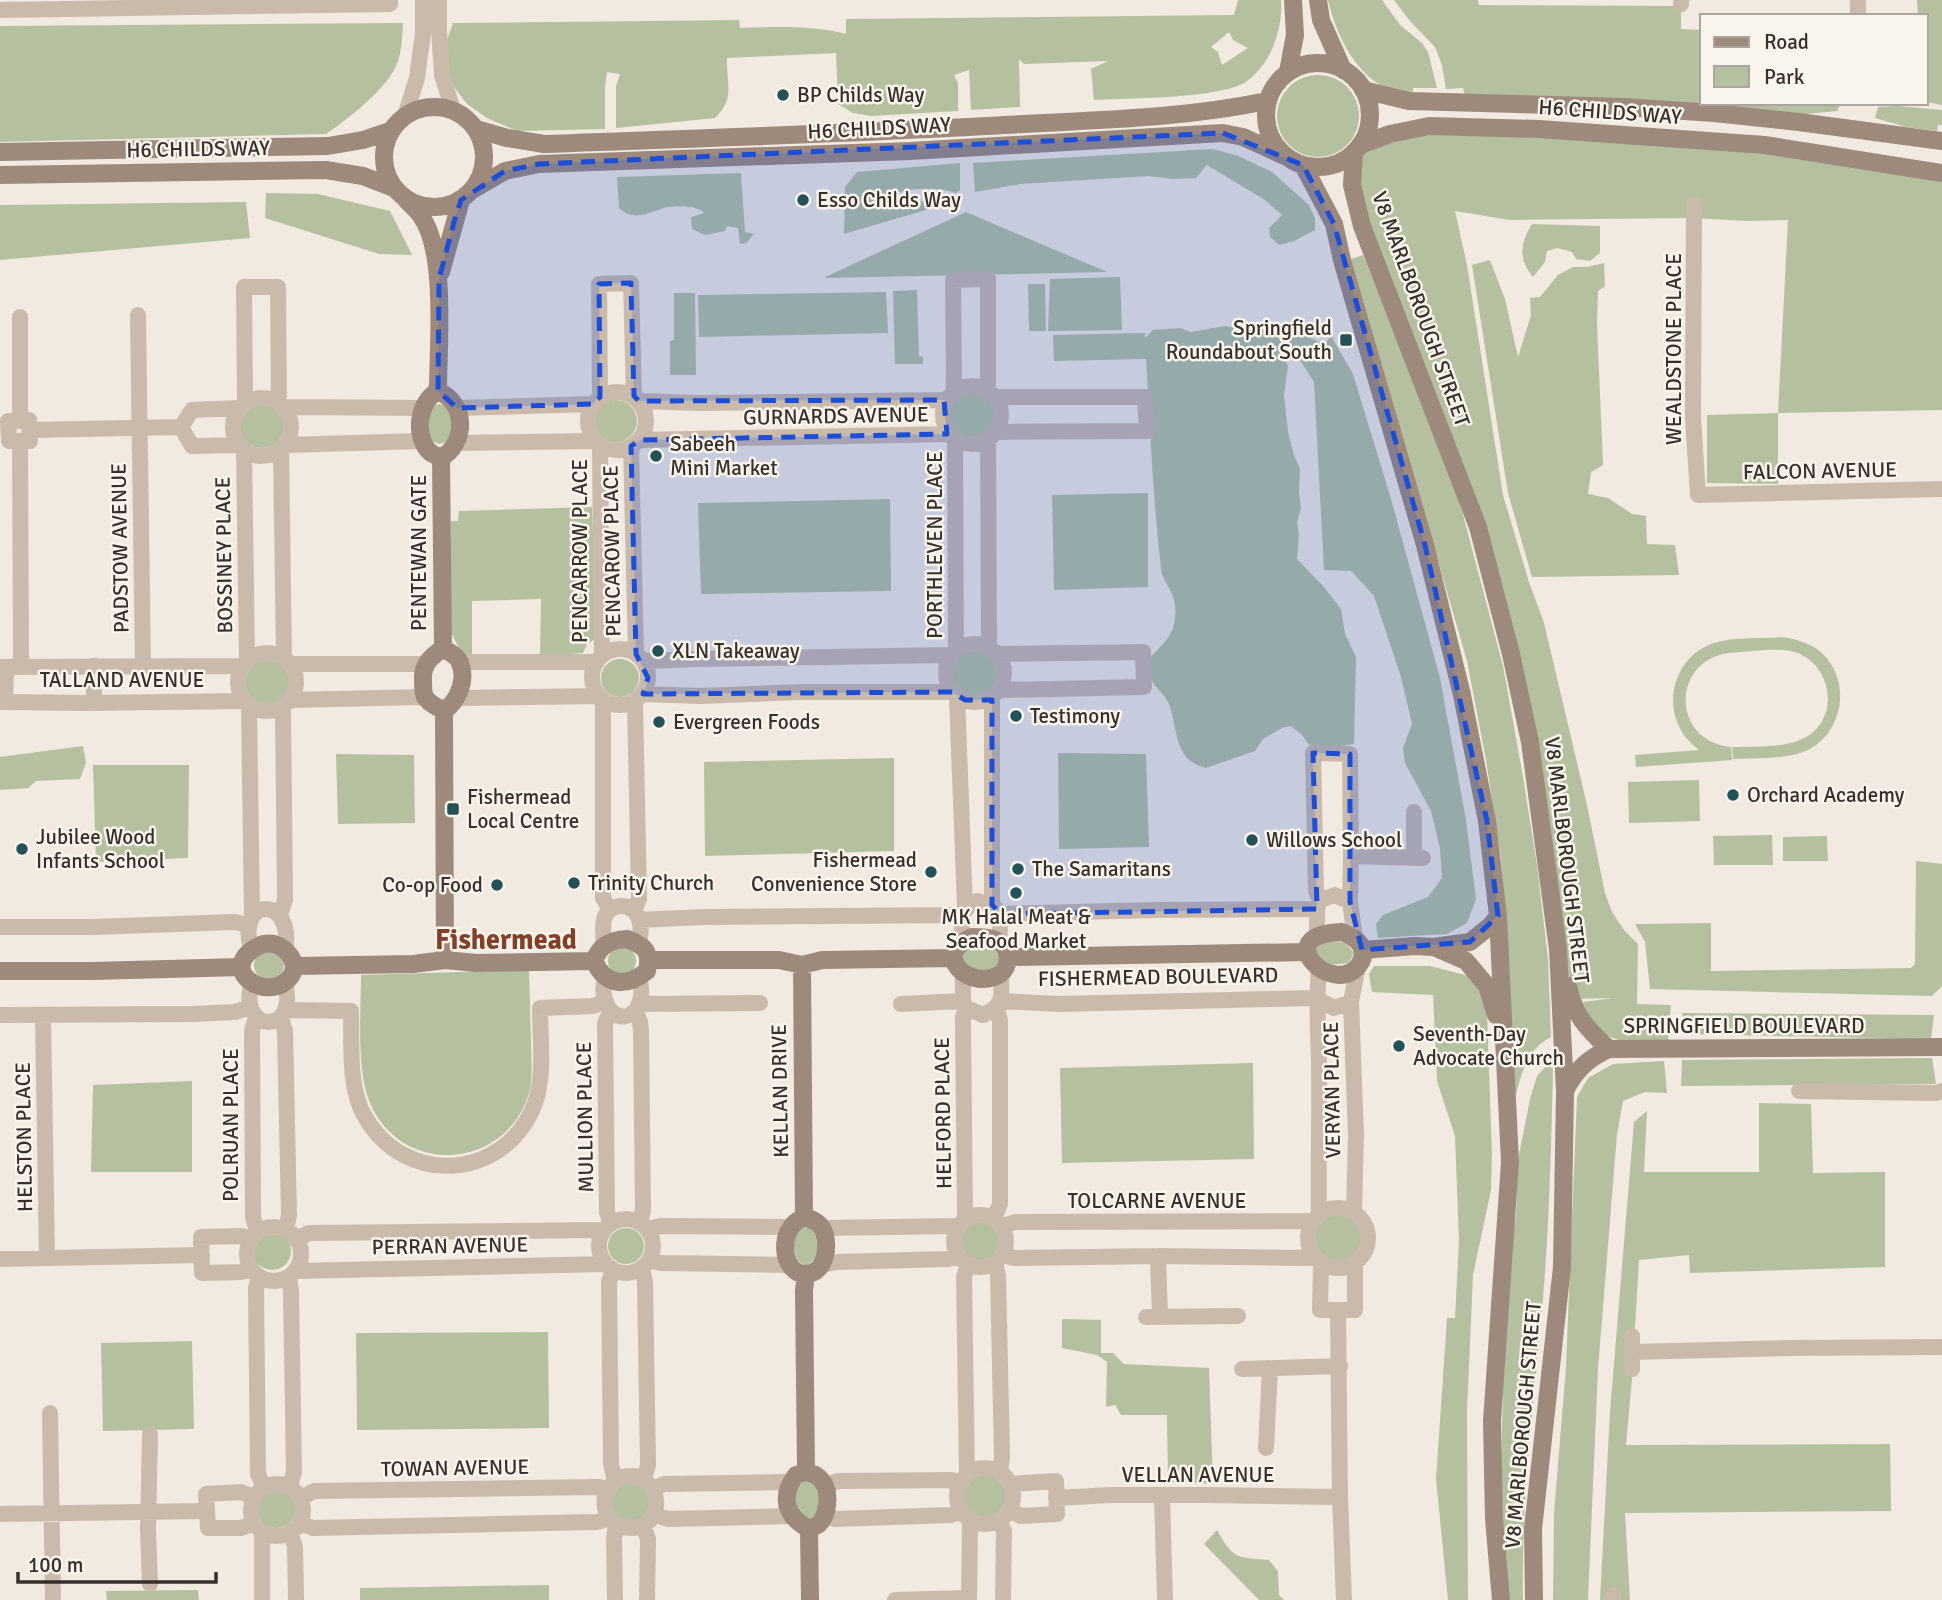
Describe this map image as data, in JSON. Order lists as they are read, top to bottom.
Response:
{
  "streets": {
    "street": [
      "H6 CHILDS WAY",
      "V8 MARLBOROUGH STREET",
      "WEALDSTONE PLACE",
      "GURNARDS AVENUE",
      "FALCON AVENUE",
      "PORTHLEVEN PLACE",
      "PADSTOW AVENUE",
      "PENCARROW PLACE",
      "PENCAROW PLACE",
      "PENTEWAN GATE",
      "BOSSINEY PLACE",
      "TALLAND AVENUE",
      "FISHERMEAD BOULEVARD",
      "SPRINGFIELD BOULEVARD",
      "VERYAN PLACE",
      "KELLAN DRIVE",
      "HELFORD PLACE",
      "MULLION PLACE",
      "POLRUAN PLACE",
      "HELSTON PLACE",
      "TOLCARNE AVENUE",
      "PERRAN AVENUE",
      "TOWAN AVENUE",
      "VELLAN AVENUE"
    ]
  },
  "crossings": [
    ["H6 CHILDS WAY", "V8 MARLBOROUGH STREET"],
    ["V8 MARLBOROUGH STREET", "FISHERMEAD BOULEVARD"],
    ["V8 MARLBOROUGH STREET", "SPRINGFIELD BOULEVARD"],
    ["WEALDSTONE PLACE", "FALCON AVENUE"],
    ["GURNARDS AVENUE", "PORTHLEVEN PLACE"],
    ["GURNARDS AVENUE", "PENCARROW PLACE"],
    ["GURNARDS AVENUE", "PENCAROW PLACE"],
    ["PADSTOW AVENUE", "TALLAND AVENUE"],
    ["PENCARROW PLACE", "PENCAROW PLACE"],
    ["BOSSINEY PLACE", "TALLAND AVENUE"],
    ["FISHERMEAD BOULEVARD", "VERYAN PLACE"],
    ["FISHERMEAD BOULEVARD", "KELLAN DRIVE"],
    ["FISHERMEAD BOULEVARD", "HELFORD PLACE"],
    ["FISHERMEAD BOULEVARD", "MULLION PLACE"],
    ["VERYAN PLACE", "TOLCARNE AVENUE"],
    ["HELFORD PLACE", "TOLCARNE AVENUE"],
    ["MULLION PLACE", "PERRAN AVENUE"],
    ["POLRUAN PLACE", "PERRAN AVENUE"]
  ],
  "districts": ["Fishermead"],
  "places": {
    "other": [
      "BP Childs Way",
      "Esso Childs Way",
      "Sabeeh Mini Market",
      "XLN Takeaway",
      "Testimony",
      "Evergreen Foods",
      "Orchard Academy",
      "Willows School",
      "Jubilee Wood Infants School",
      "The Samaritans",
      "Fishermead Convenience Store",
      "Trinity Church",
      "Co-op Food",
      "MK Halal Meat & Seafood Market",
      "Seventh-Day Advocate Church"
    ],
    "transit": ["Springfield Roundabout South", "Fishermead Local Centre"]
  },
  "legend": ["Road", "Park"],
  "scale_bar": "100 m"
}
